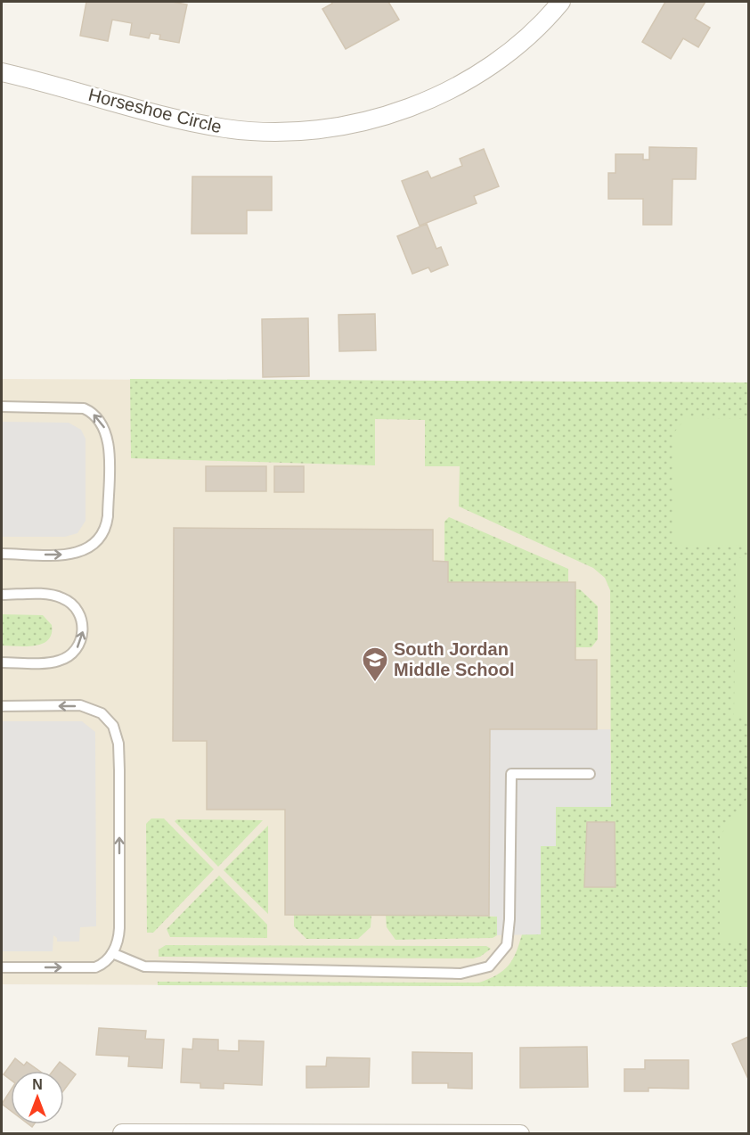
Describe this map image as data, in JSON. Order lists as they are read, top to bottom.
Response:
{
  "streets": {
    "street": ["Horseshoe Circle"]
  },
  "places": {
    "school or university": ["South Jordan Middle School"]
  },
  "north": "top"
}
